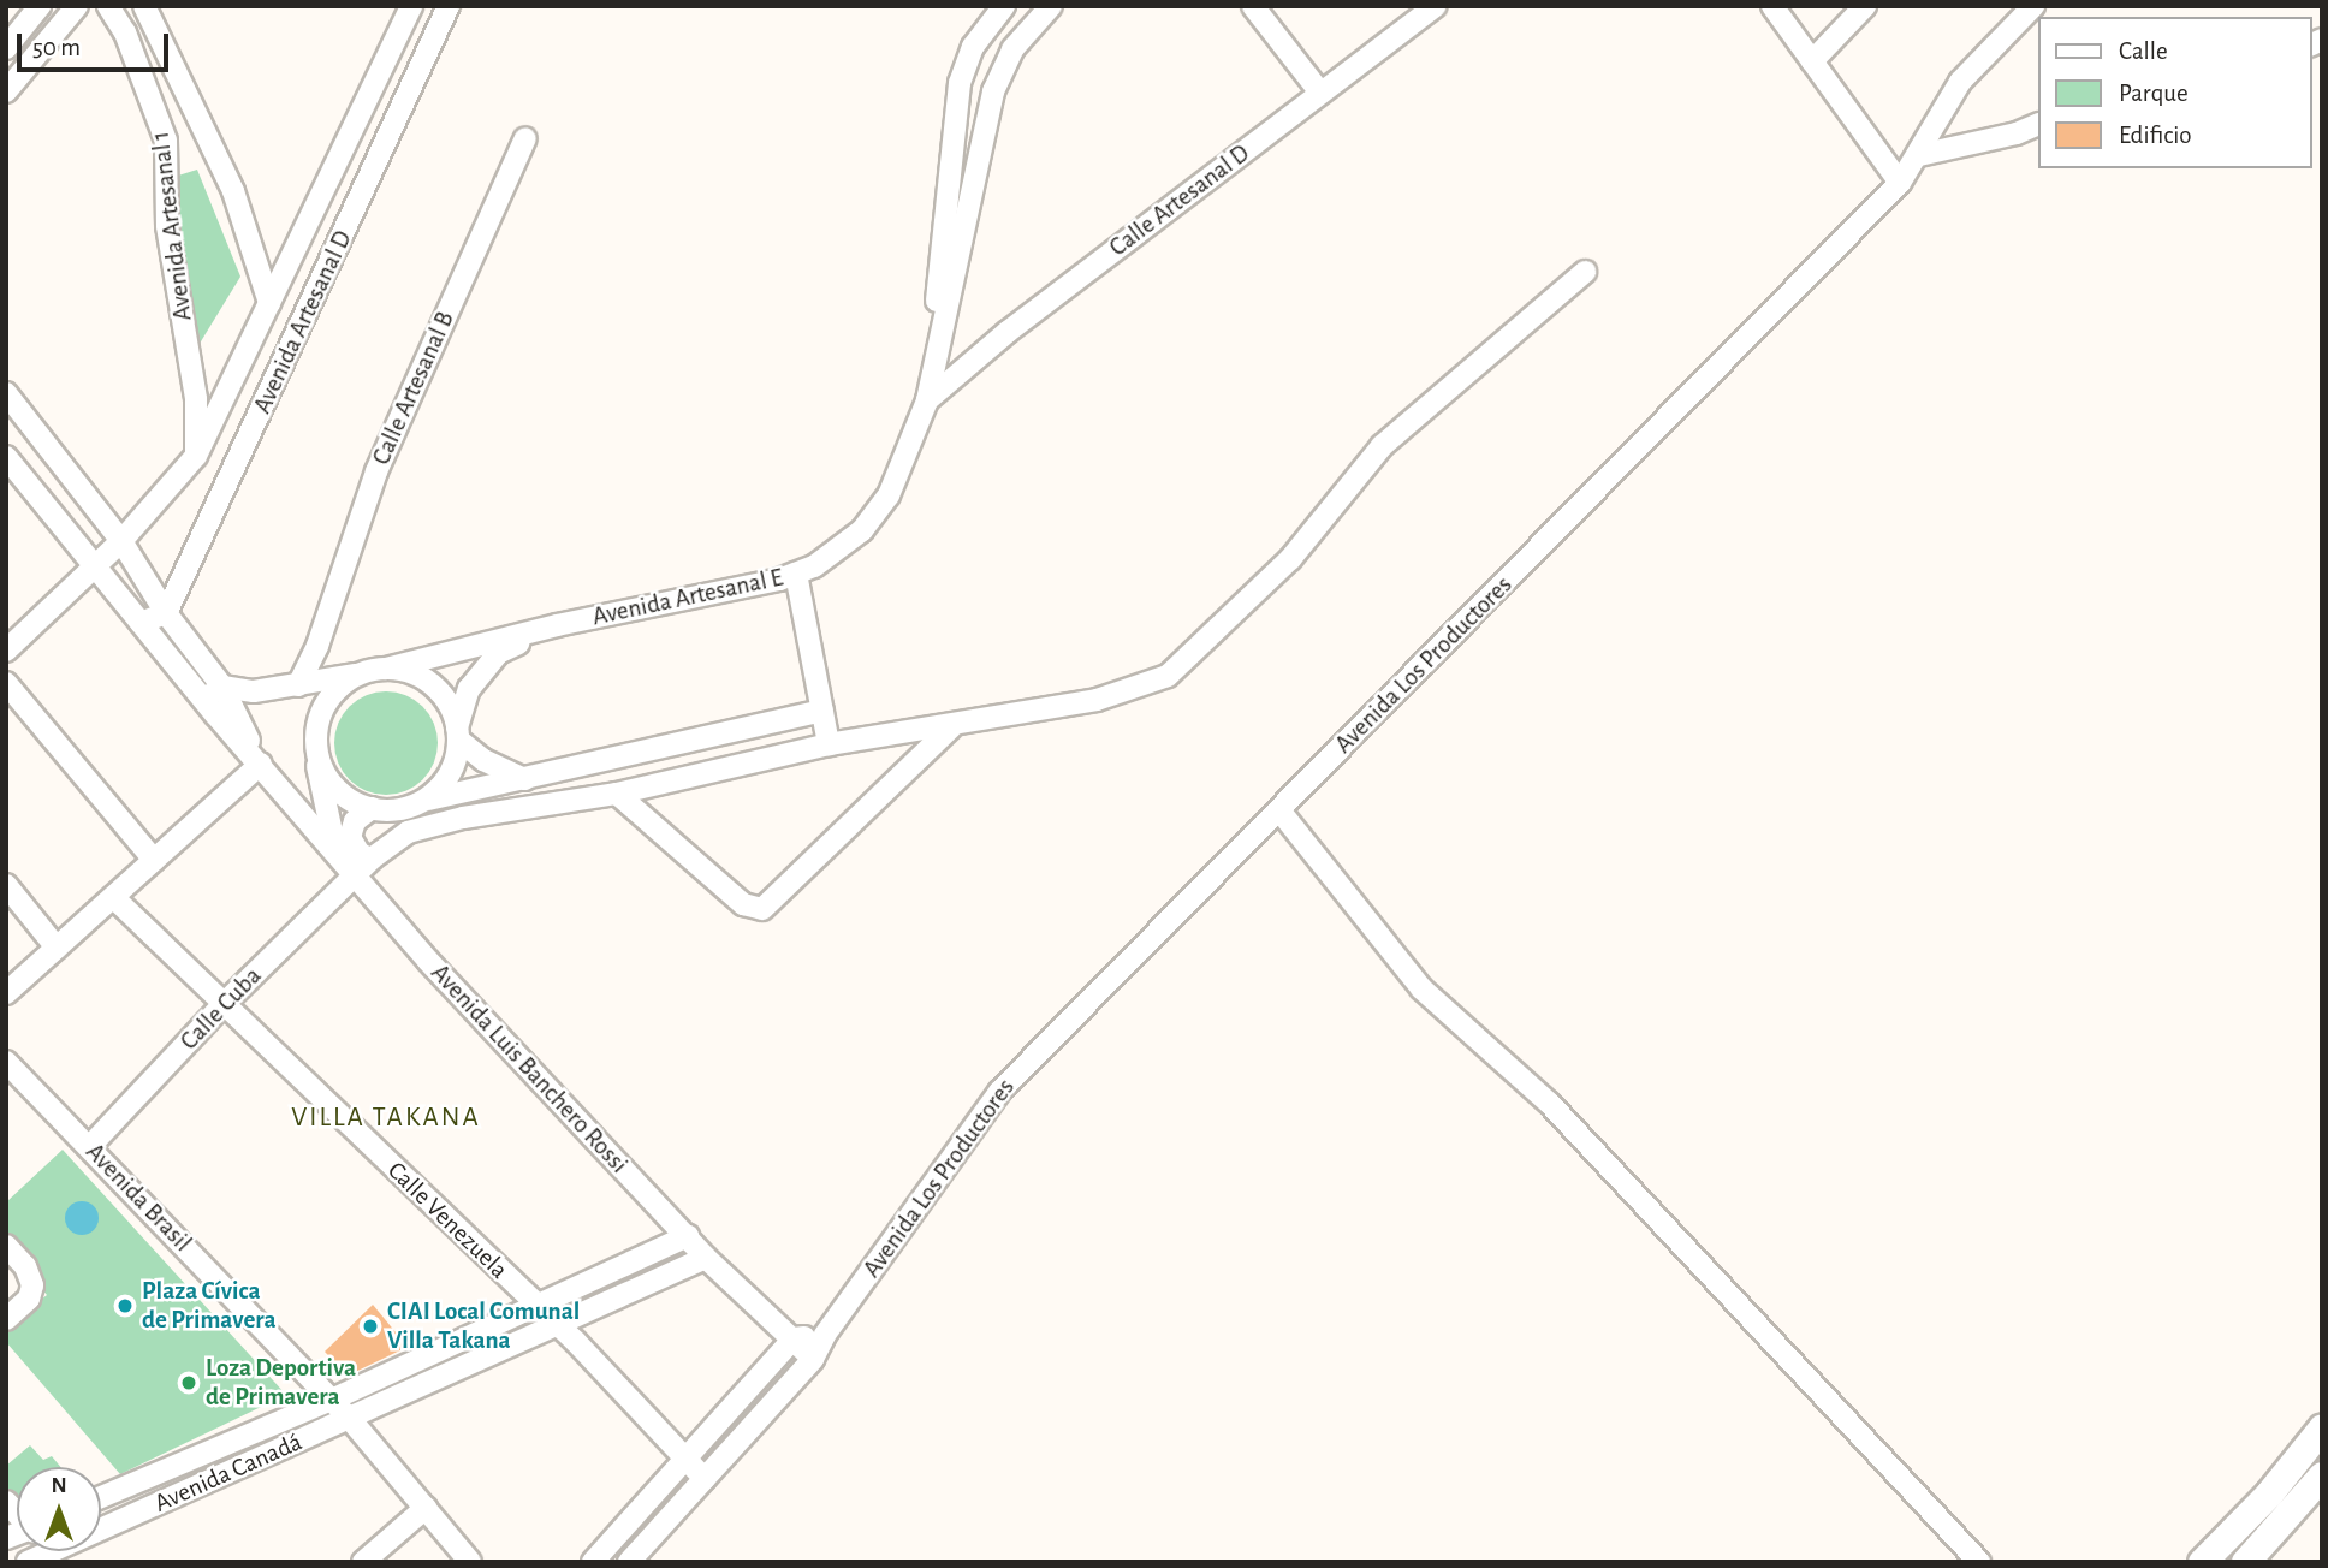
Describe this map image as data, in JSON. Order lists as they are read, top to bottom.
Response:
{
  "streets": {
    "street": [
      "Calle Artesanal D",
      "Avenida Artesanal 1",
      "Avenida Artesanal D",
      "Calle Artesanal B",
      "Avenida Artesanal E",
      "Avenida Los Productores",
      "Calle Cuba",
      "Avenida Luis Banchero Rossi",
      "Avenida Brasil",
      "Calle Venezuela",
      "Avenida Canadá"
    ]
  },
  "crossings": [
    ["Calle Artesanal D", "Avenida Artesanal E"],
    ["Avenida Artesanal 1", "Avenida Artesanal D"],
    ["Avenida Los Productores", "Avenida Luis Banchero Rossi"],
    ["Avenida Los Productores", "Calle Venezuela"],
    ["Calle Cuba", "Avenida Luis Banchero Rossi"],
    ["Calle Cuba", "Avenida Brasil"],
    ["Calle Cuba", "Calle Venezuela"],
    ["Avenida Luis Banchero Rossi", "Avenida Canadá"],
    ["Avenida Brasil", "Avenida Canadá"],
    ["Calle Venezuela", "Avenida Canadá"]
  ],
  "districts": ["VILLA TAKANA"],
  "places": ["Plaza Cívica de Primavera", "CIAI Local Comunal Villa Takana", "Loza Deportiva de Primavera"],
  "legend": ["Calle", "Parque", "Edificio"],
  "scale_bar": "50 m",
  "north": "top"
}
